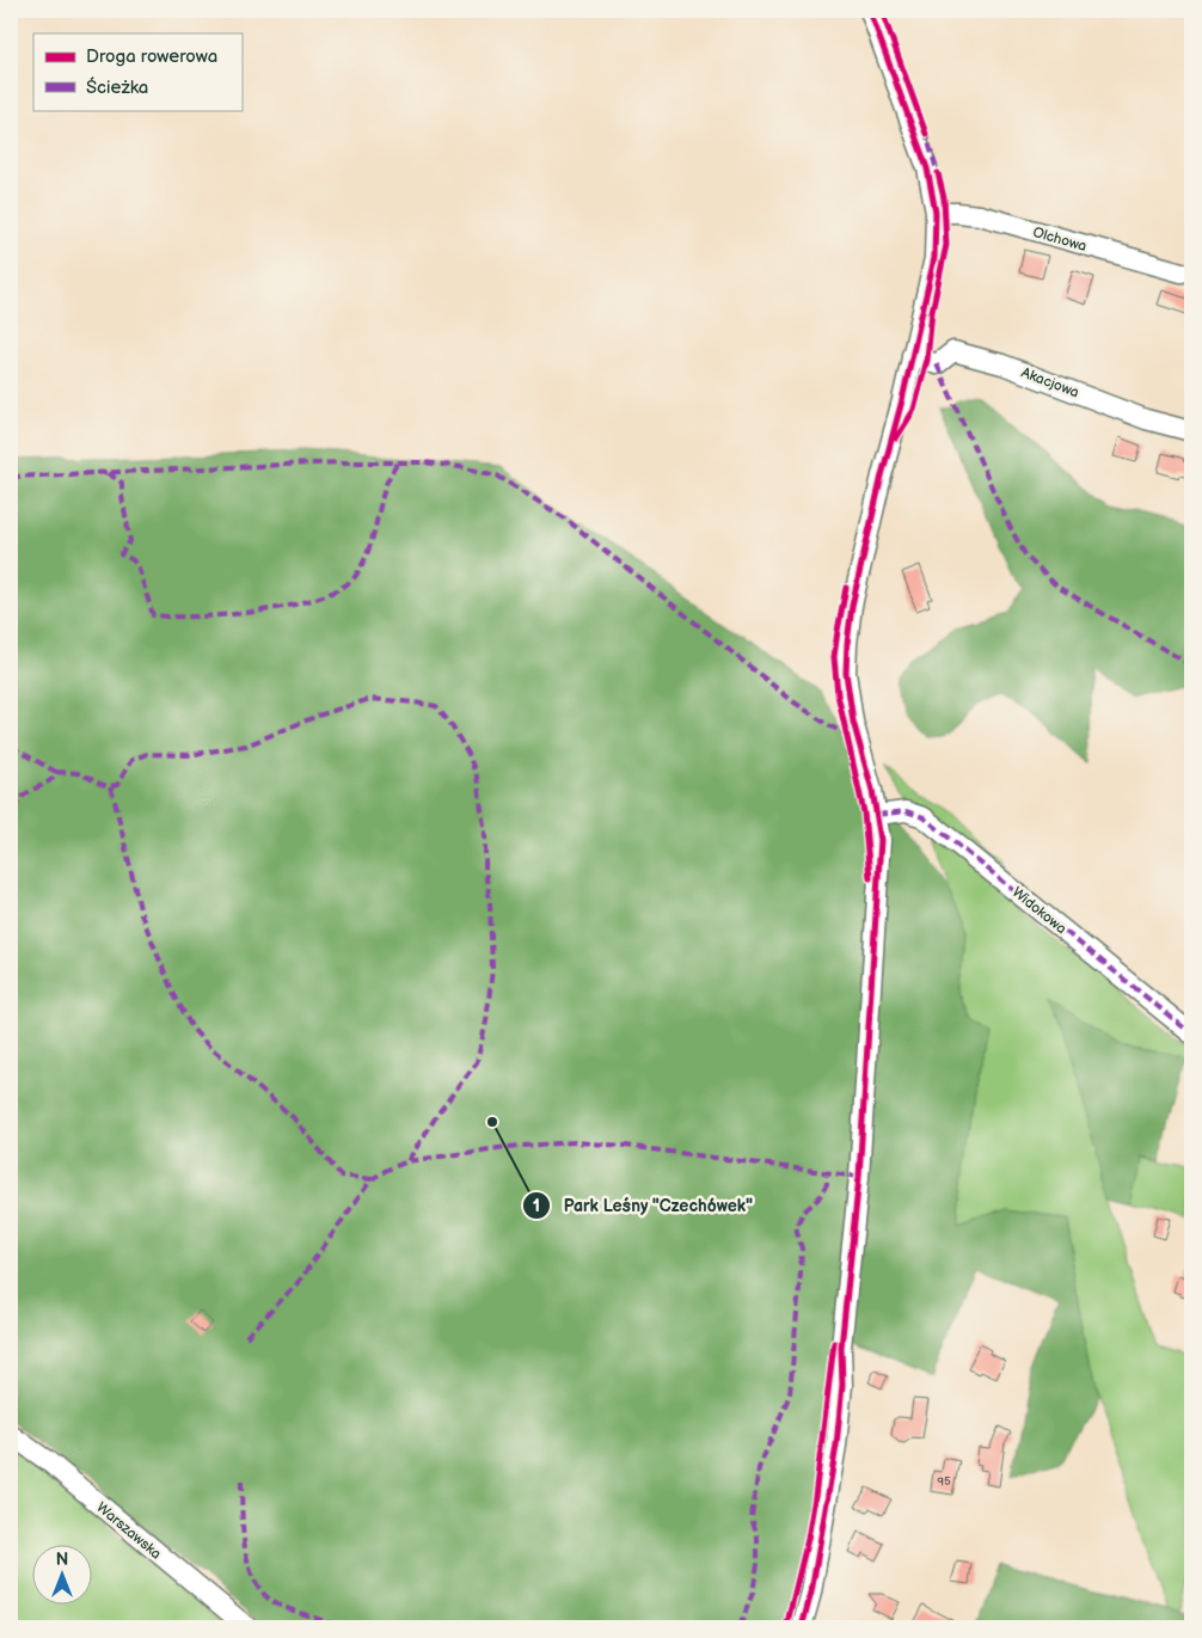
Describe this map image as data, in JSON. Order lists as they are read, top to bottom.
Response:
{
  "streets": {
    "street": [
      "Olchowa",
      "Akacjowa",
      "Widokowa",
      "Warszawska"
    ]
  },
  "places": ["Park Leśny \"Czechówek\""],
  "house_numbers": ["95"],
  "legend": ["Droga rowerowa", "Ścieżka"],
  "north": "top"
}
